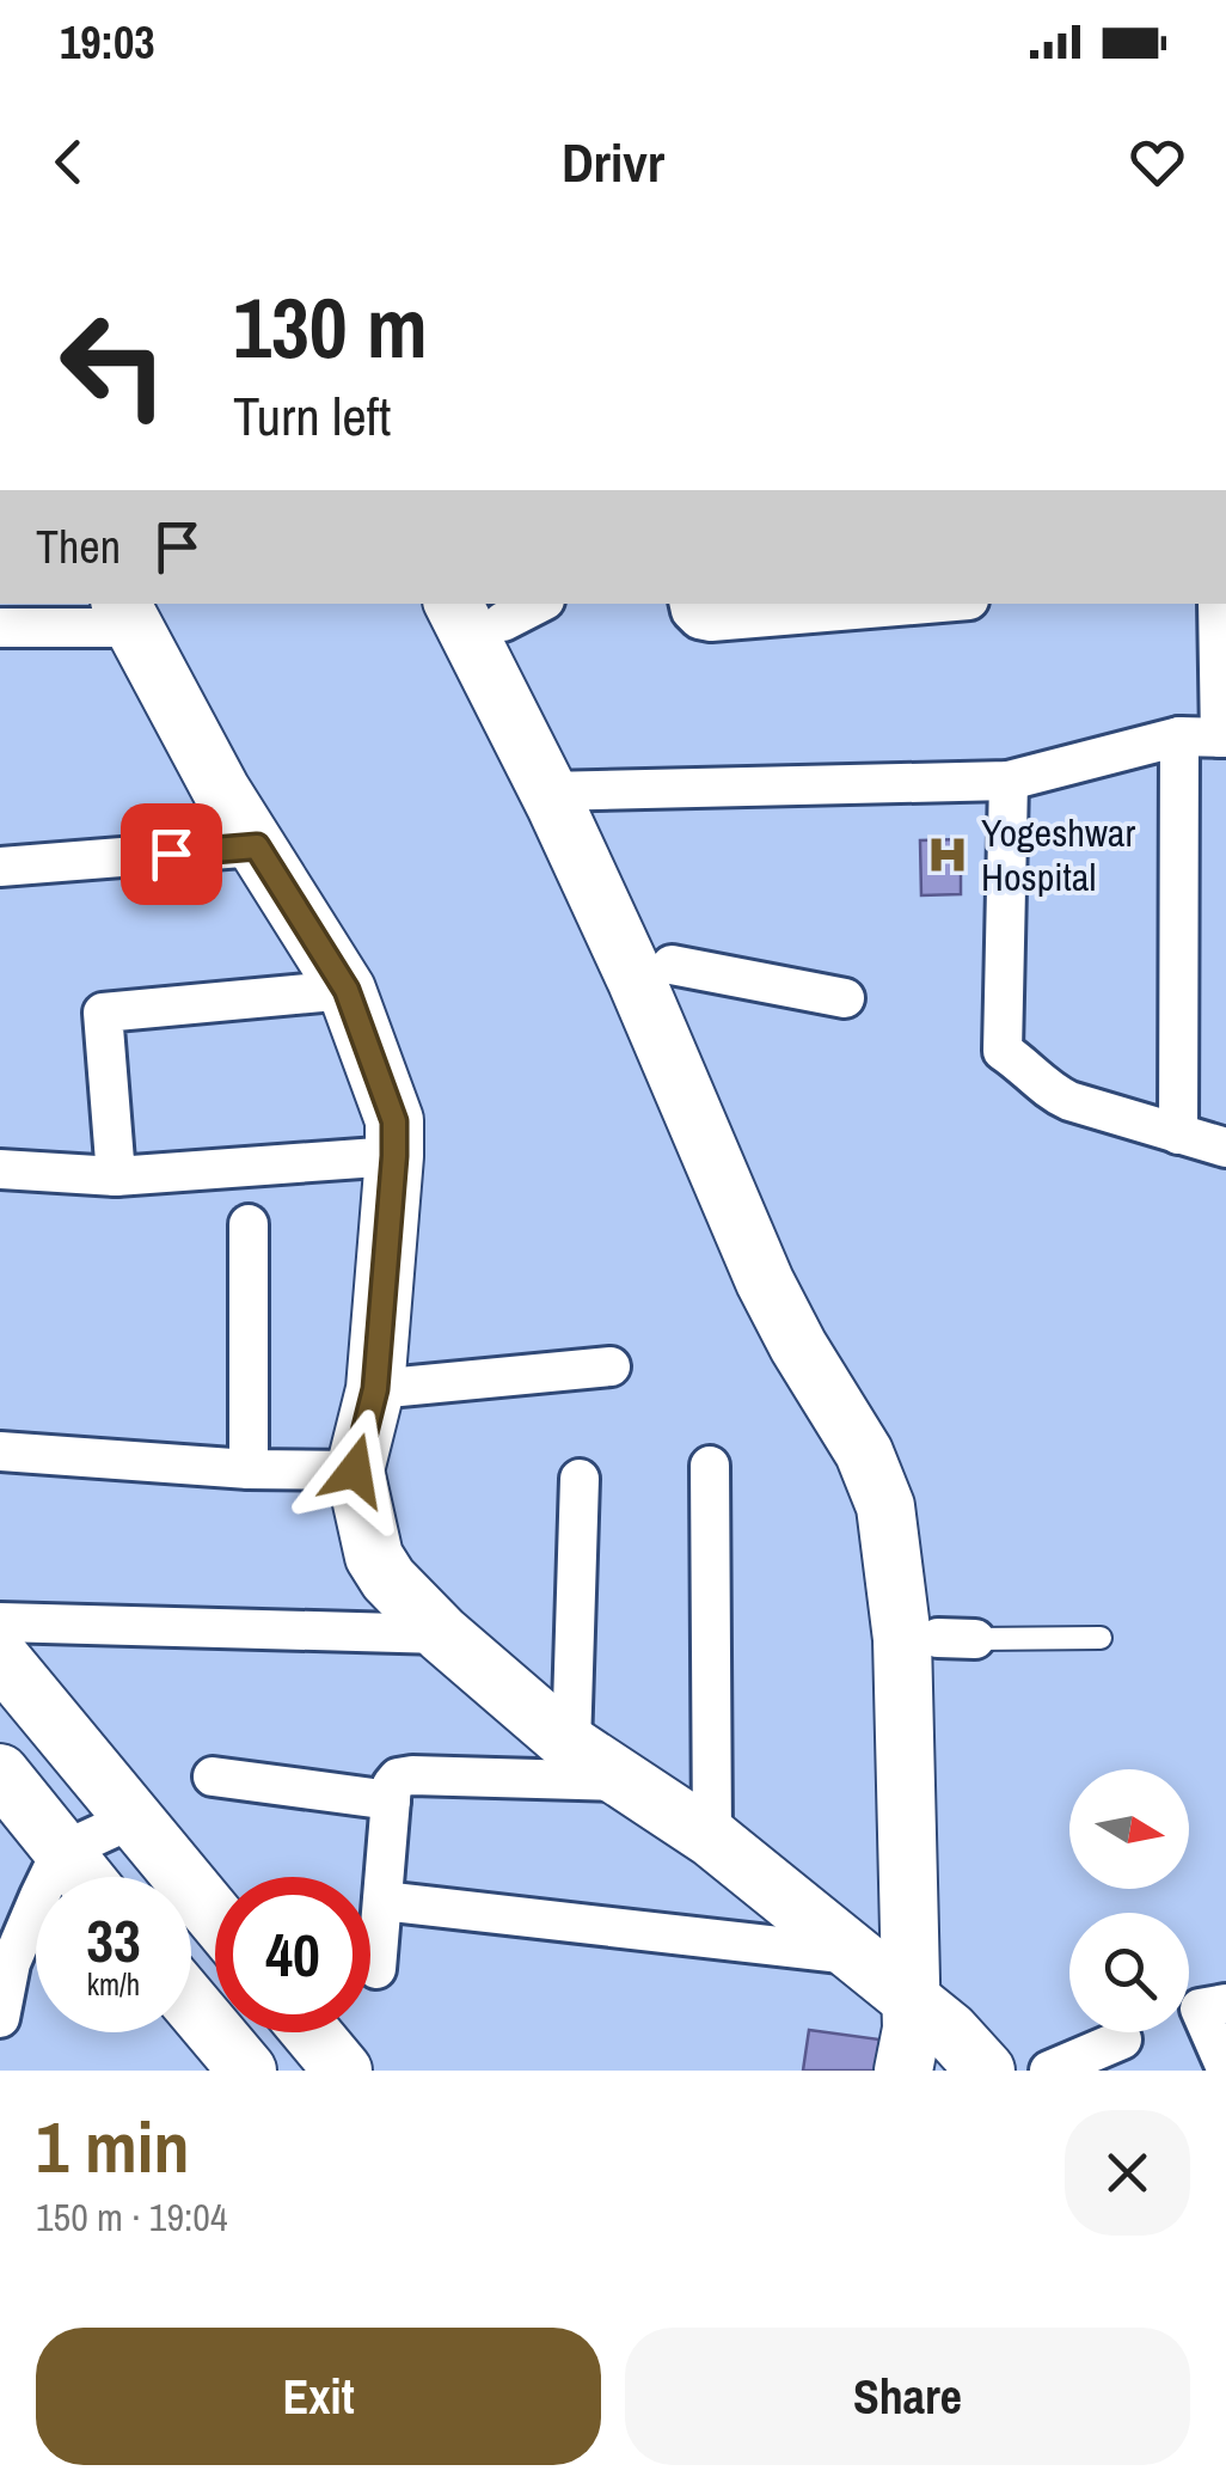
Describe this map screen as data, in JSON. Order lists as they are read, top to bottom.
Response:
{
  "places": {
    "hospital": ["Yogeshwar Hospital"]
  },
  "north": "right",
  "page": {
    "status": "19:03",
    "header": "Drivr",
    "turn": ["130 m", "Turn left"],
    "then": "Then",
    "speed": "33 km/h",
    "limit": "40",
    "heading": ["1 min", "150 m · 19:04"],
    "buttons": ["Exit", "Share"]
  }
}
